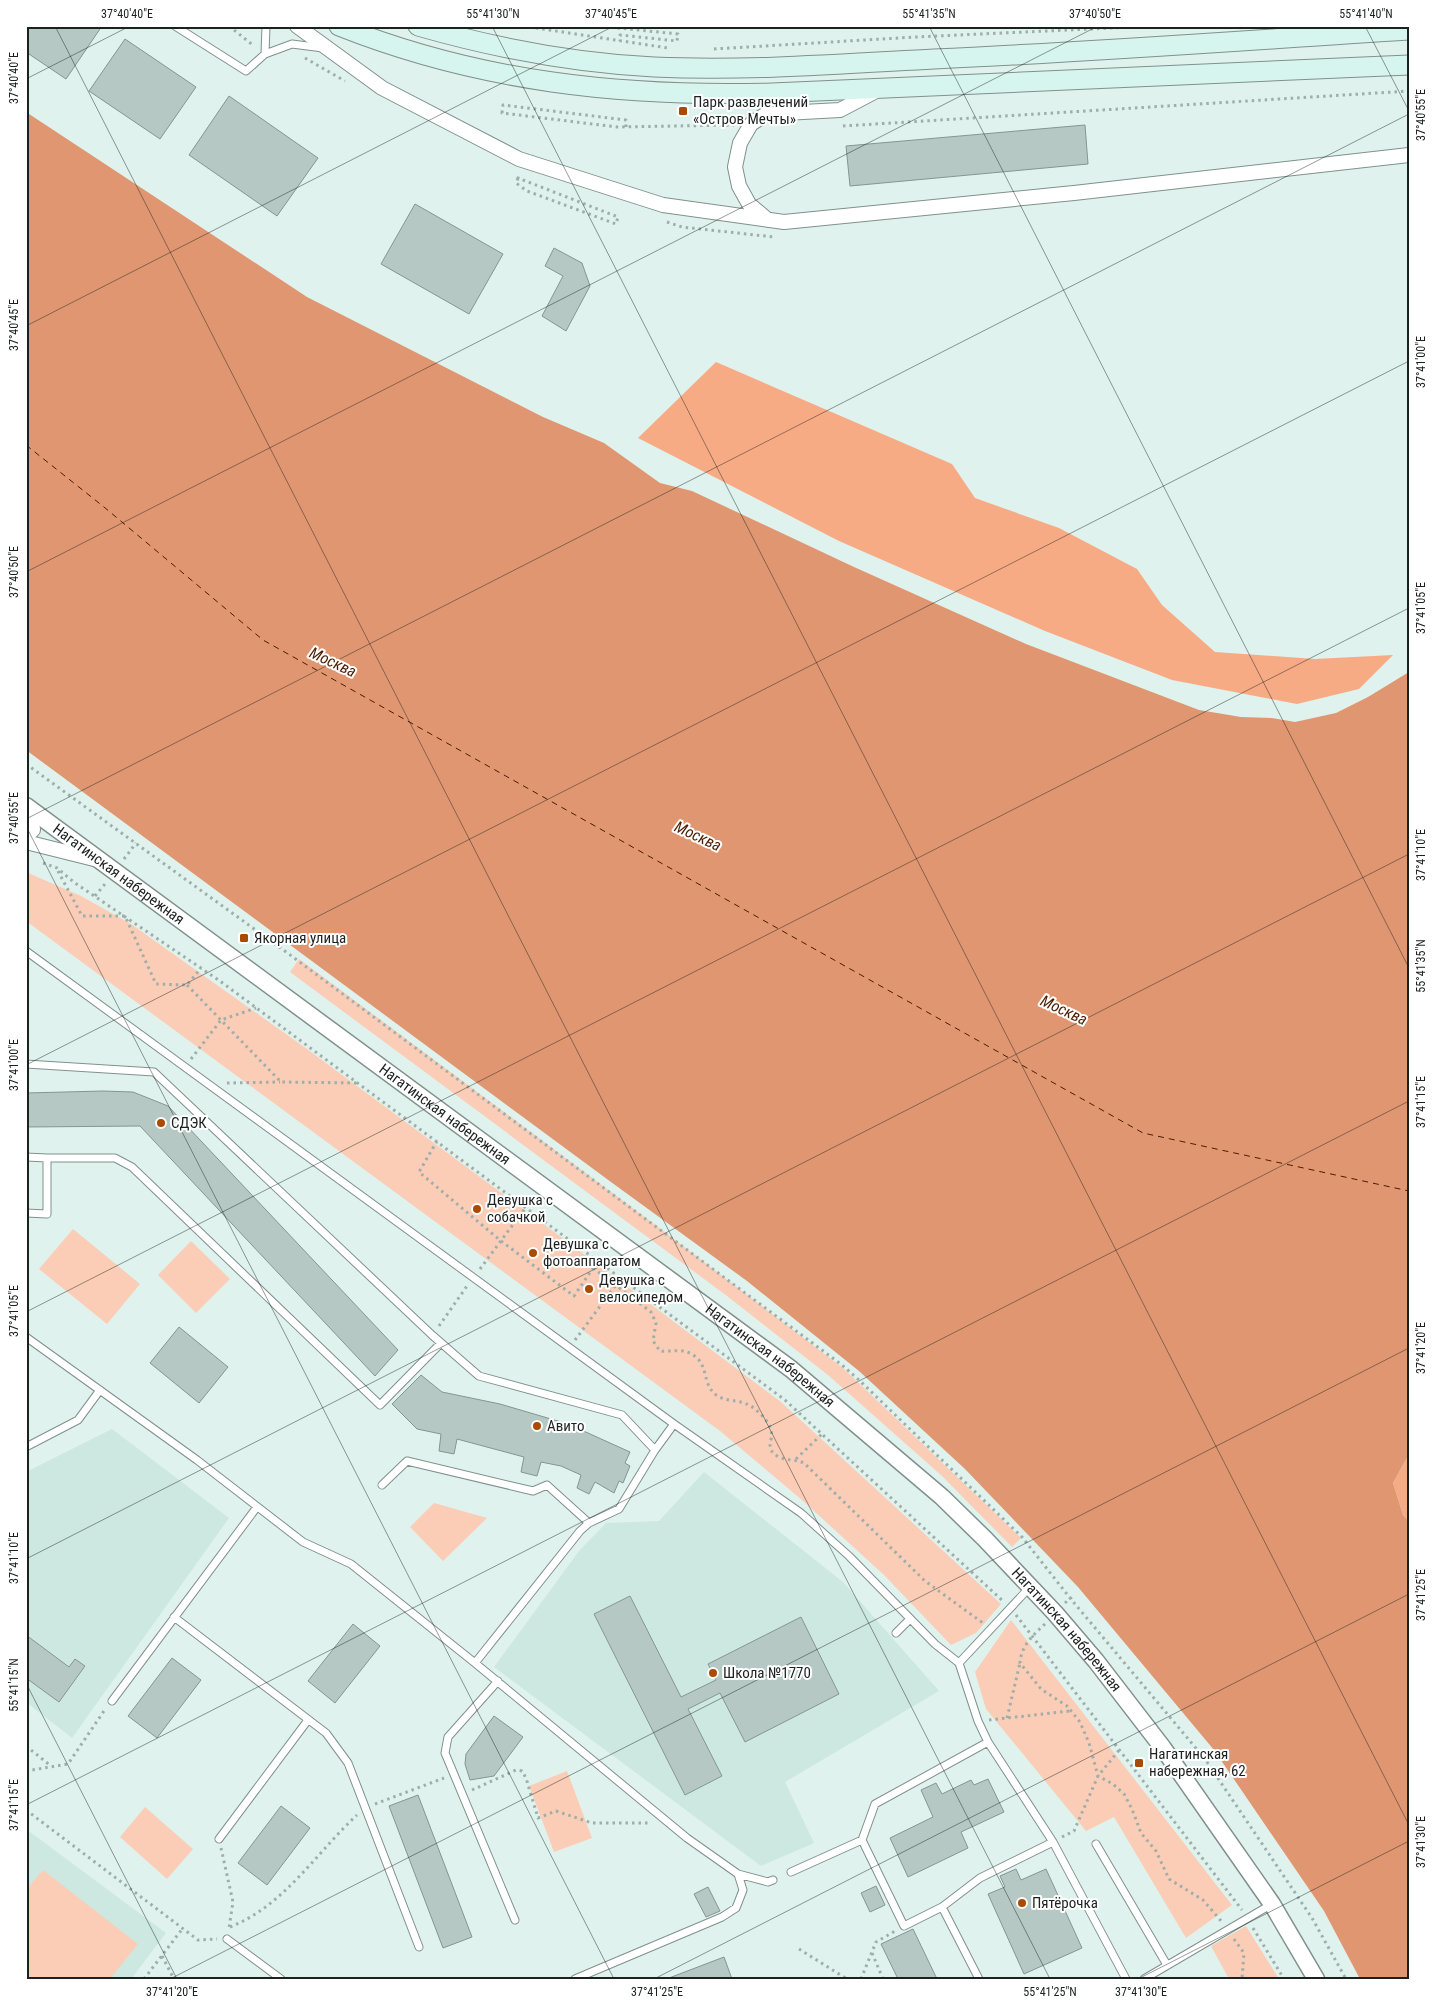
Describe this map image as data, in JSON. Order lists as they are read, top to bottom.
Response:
{
  "streets": {
    "street": ["Нагатинская набережная"]
  },
  "water": ["Москва"],
  "places": {
    "transit": ["Парк развлечений «Остров Мечты»", "Якорная улица", "Нагатинская набережная, 62"],
    "other": [
      "СДЭК",
      "Девушка с собачкой",
      "Девушка с фотоаппаратом",
      "Девушка с велосипедом",
      "Авито",
      "Школа №1770",
      "Пятёрочка"
    ]
  },
  "coordinates": [
    "37°40'40\"E",
    "55°41'30\"N",
    "37°40'45\"E",
    "55°41'35\"N",
    "37°40'50\"E",
    "55°41'40\"N",
    "37°40'55\"E",
    "37°41'00\"E",
    "37°41'05\"E",
    "37°41'10\"E",
    "37°41'15\"E",
    "37°41'20\"E",
    "37°41'25\"E",
    "55°41'15\"N",
    "37°41'30\"E",
    "55°41'25\"N"
  ]
}
